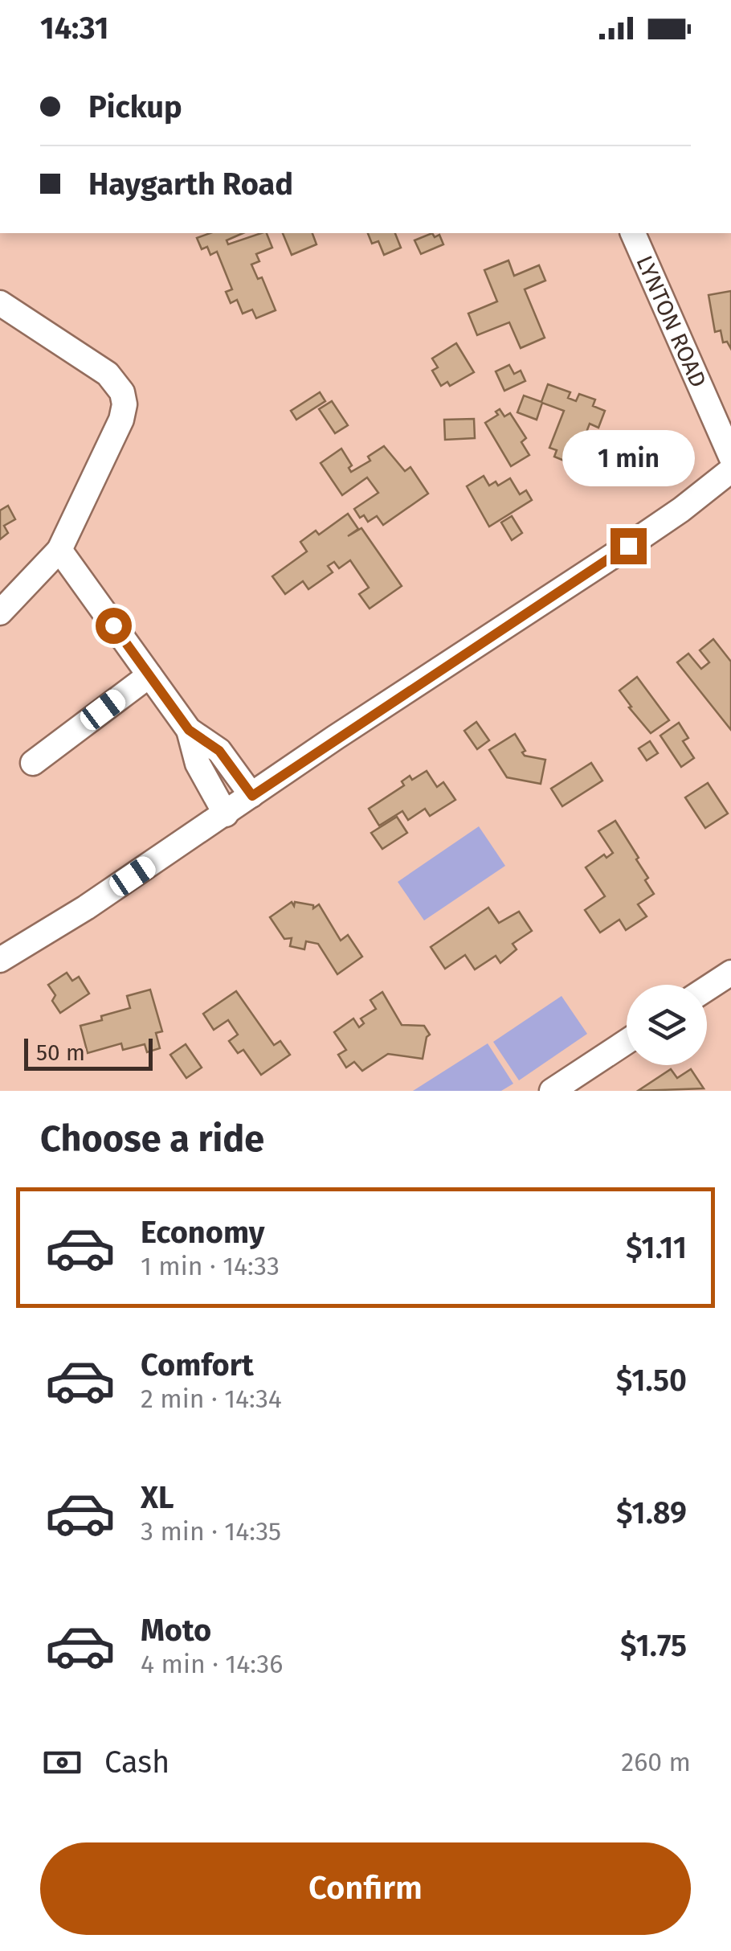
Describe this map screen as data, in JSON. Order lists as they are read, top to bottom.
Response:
{
  "streets": {
    "street": ["LYNTON ROAD"]
  },
  "scale_bar": "50 m",
  "page": {
    "status": "14:31",
    "banner": ["Pickup", "Haygarth Road"],
    "bubble": "1 min",
    "scale": "50 m",
    "heading": "Choose a ride",
    "list": [
      {
        "name": "Economy",
        "note": "1 min · 14:33",
        "value": "$1.11"
      },
      {
        "name": "Comfort",
        "note": "2 min · 14:34",
        "value": "$1.50"
      },
      {
        "name": "XL",
        "note": "3 min · 14:35",
        "value": "$1.89"
      },
      {
        "name": "Moto",
        "note": "4 min · 14:36",
        "value": "$1.75"
      }
    ],
    "pay": ["Cash", "260 m"],
    "buttons": "Confirm"
  }
}
